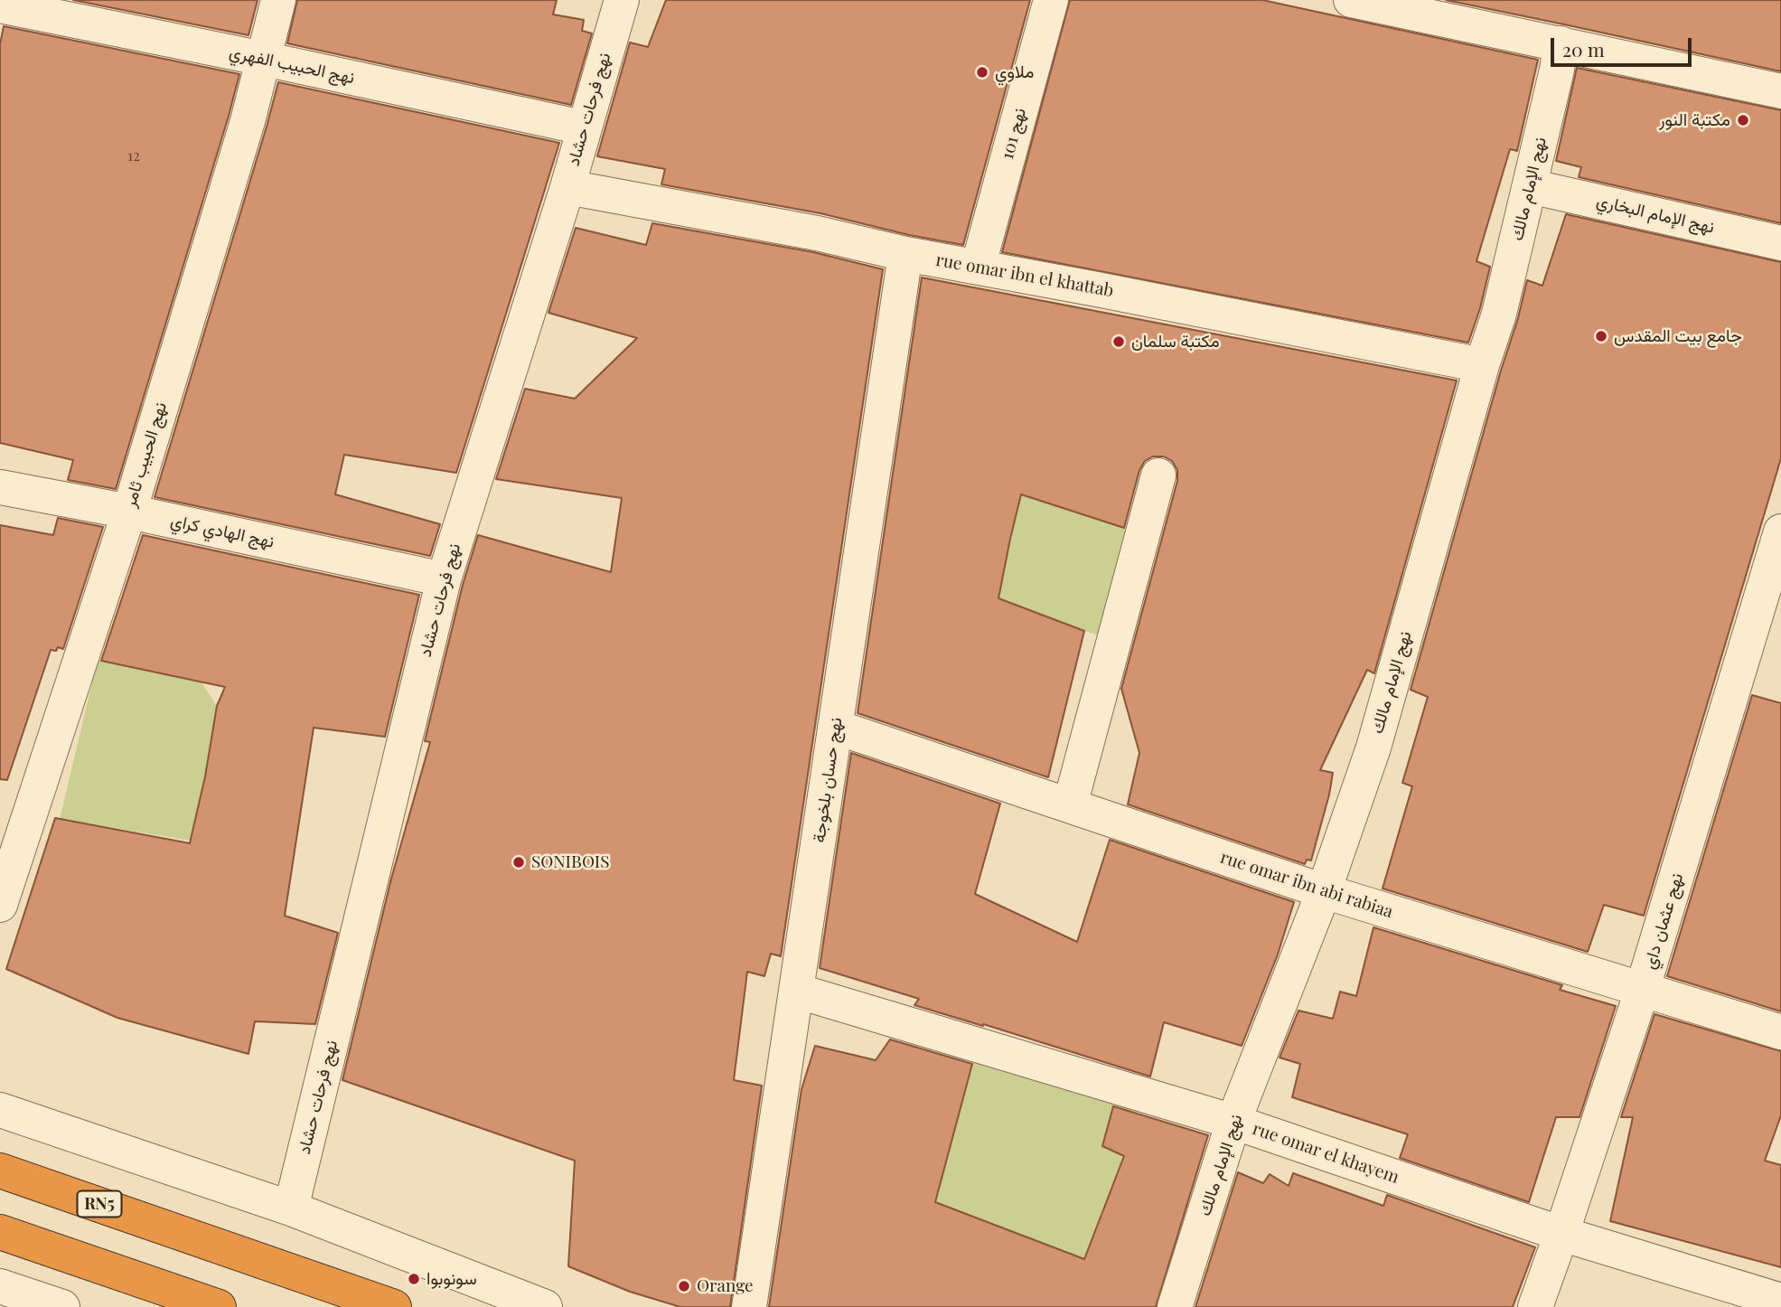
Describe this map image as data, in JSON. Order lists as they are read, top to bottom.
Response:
{
  "streets": {
    "highway": ["RN5"],
    "street": [
      "نهج الحبيب الفهري",
      "نهج فرحات حشاد",
      "نهج 101",
      "نهج الإمام مالك",
      "نهج الإمام البخاري",
      "rue omar ibn el khattab",
      "نهج الحبيب ثامر",
      "نهج الهادي كراي",
      "نهج حسان بلخوجة",
      "rue omar ibn abi rabiaa",
      "نهج عثمان داي",
      "rue omar el khayem"
    ]
  },
  "crossings": [
    ["نهج الحبيب الفهري", "نهج فرحات حشاد"],
    ["نهج الحبيب الفهري", "نهج الحبيب ثامر"],
    ["نهج فرحات حشاد", "rue omar ibn el khattab"],
    ["نهج فرحات حشاد", "نهج الهادي كراي"],
    ["نهج 101", "rue omar ibn el khattab"],
    ["نهج الإمام مالك", "نهج الإمام البخاري"],
    ["نهج الإمام مالك", "rue omar ibn el khattab"],
    ["نهج الإمام مالك", "rue omar ibn abi rabiaa"],
    ["نهج الإمام مالك", "rue omar el khayem"],
    ["rue omar ibn el khattab", "نهج حسان بلخوجة"],
    ["نهج الحبيب ثامر", "نهج الهادي كراي"],
    ["نهج حسان بلخوجة", "rue omar ibn abi rabiaa"],
    ["نهج حسان بلخوجة", "rue omar el khayem"],
    ["rue omar ibn abi rabiaa", "نهج عثمان داي"],
    ["نهج عثمان داي", "rue omar el khayem"]
  ],
  "places": [
    "ملاوي",
    "مكتبة النور",
    "جامع بيت المقدس",
    "مكتبة سلمان",
    "SONIBOIS",
    "سونوبوا",
    "Orange"
  ],
  "house_numbers": ["12"],
  "scale_bar": "20 m"
}
